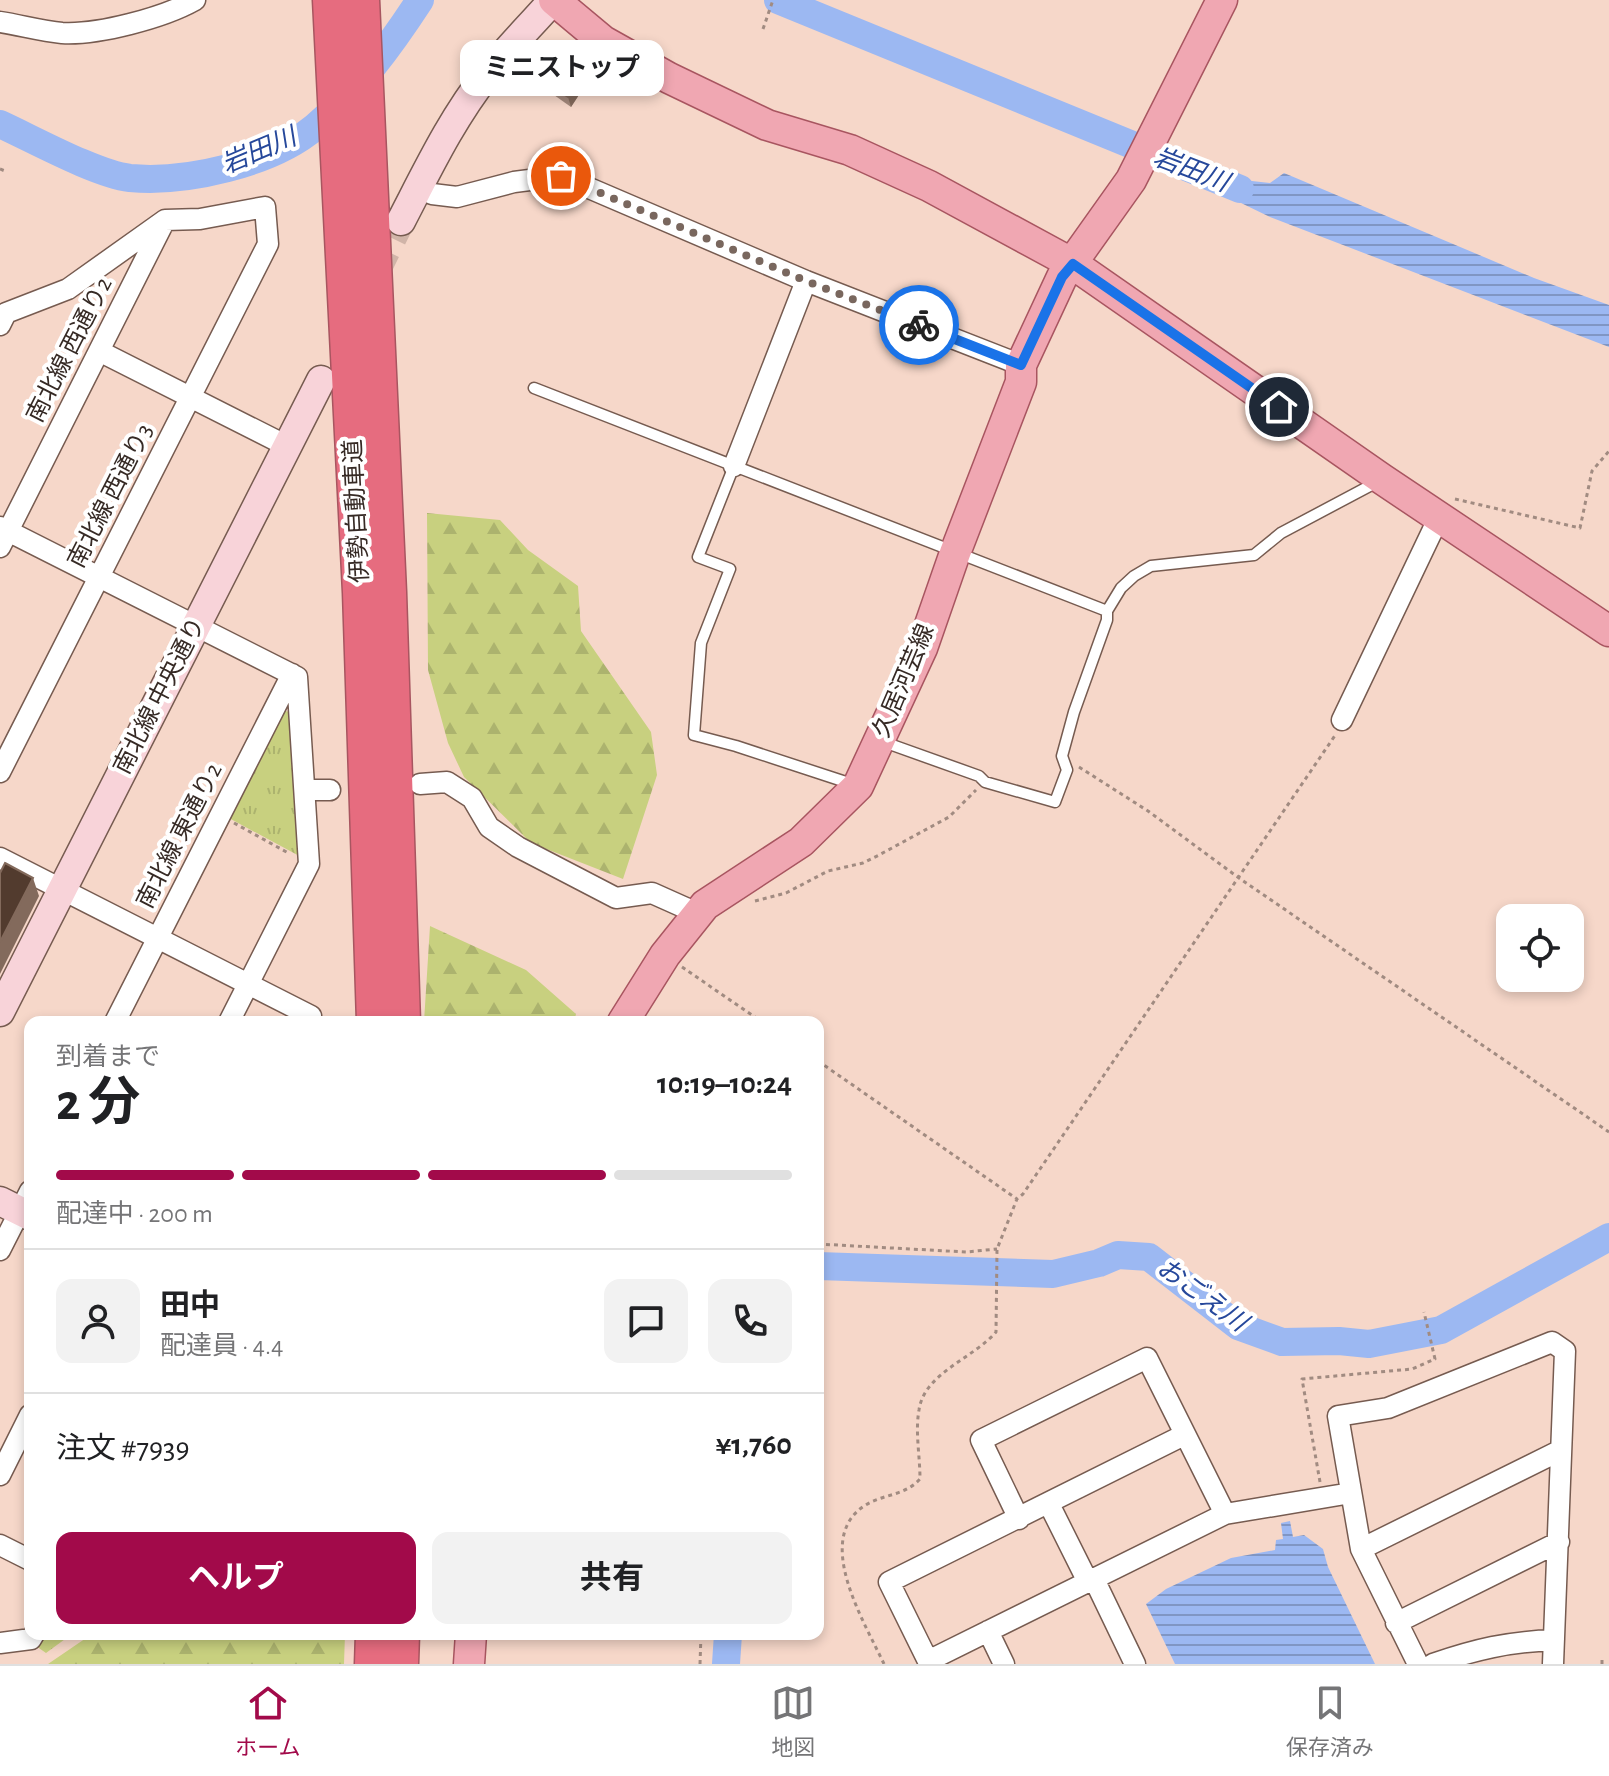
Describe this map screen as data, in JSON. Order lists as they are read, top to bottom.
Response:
{
  "streets": {
    "highway": ["伊勢自動車道"],
    "main road": ["久居河芸線"],
    "street": [
      "南北線 西通り2",
      "南北線 西通り3",
      "南北線 中央通り",
      "南北線 東通り2"
    ]
  },
  "crossings": [
    ["南北線 西通り2", "南北線 西通り3"]
  ],
  "water": ["岩田川", "おごえ川"],
  "places": ["ミニストップ"],
  "page": {
    "bubble": "ミニストップ",
    "heading": ["2 分", "到着まで", "10:19–10:24"],
    "panel": [
      "田中",
      "配達員 · 4.4",
      "注文 #7939",
      "¥1,760"
    ],
    "bar": "配達中 · 200 m",
    "buttons": ["ヘルプ", "共有"],
    "tabs": ["ホーム", "地図", "保存済み"]
  }
}
